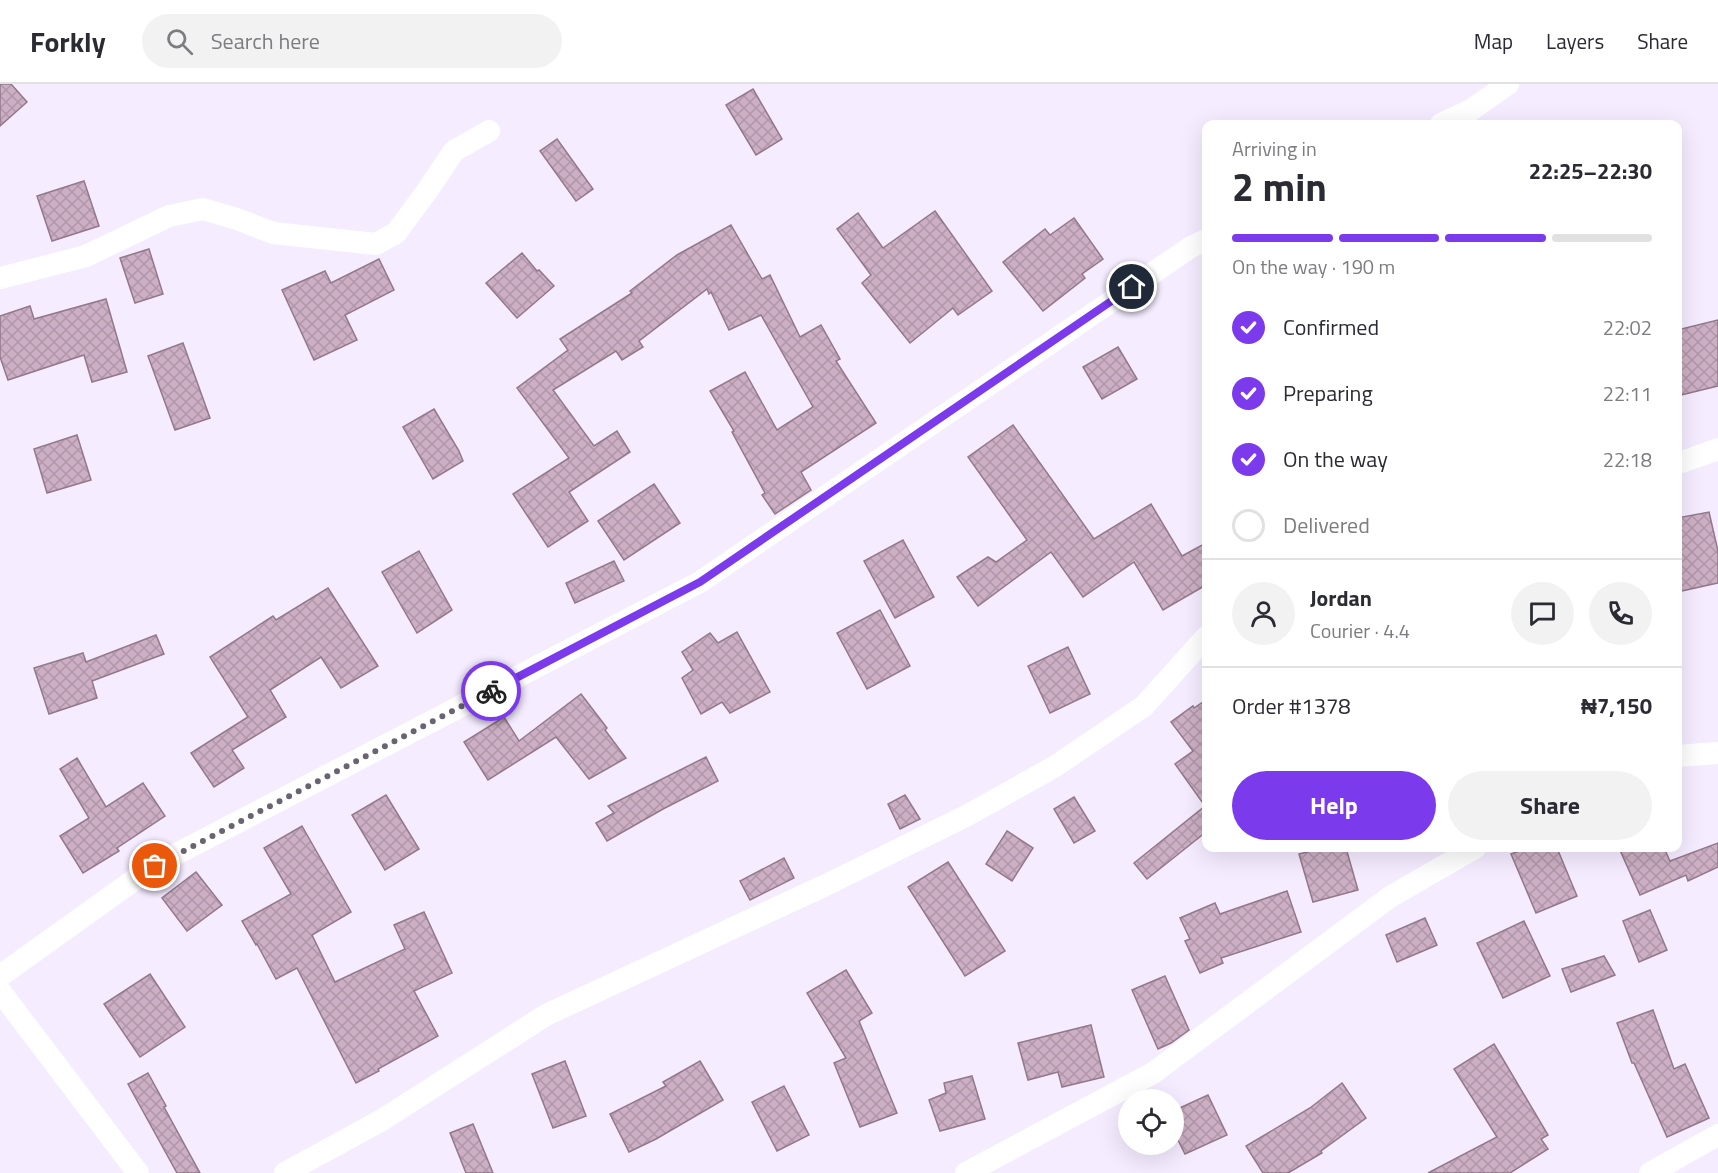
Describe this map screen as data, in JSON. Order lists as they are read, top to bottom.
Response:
{
  "page": {
    "header": "Forkly",
    "search": "Search here",
    "nav": ["Map", "Layers", "Share"],
    "heading": ["2 min", "Arriving in", "22:25–22:30"],
    "panel": [
      "Jordan",
      "Courier · 4.4",
      "Order #1378",
      "₦7,150"
    ],
    "bar": "On the way · 190 m",
    "list": [
      ["Confirmed", "22:02"],
      ["Preparing", "22:11"],
      ["On the way", "22:18"],
      "Delivered"
    ],
    "buttons": ["Help", "Share"]
  }
}
